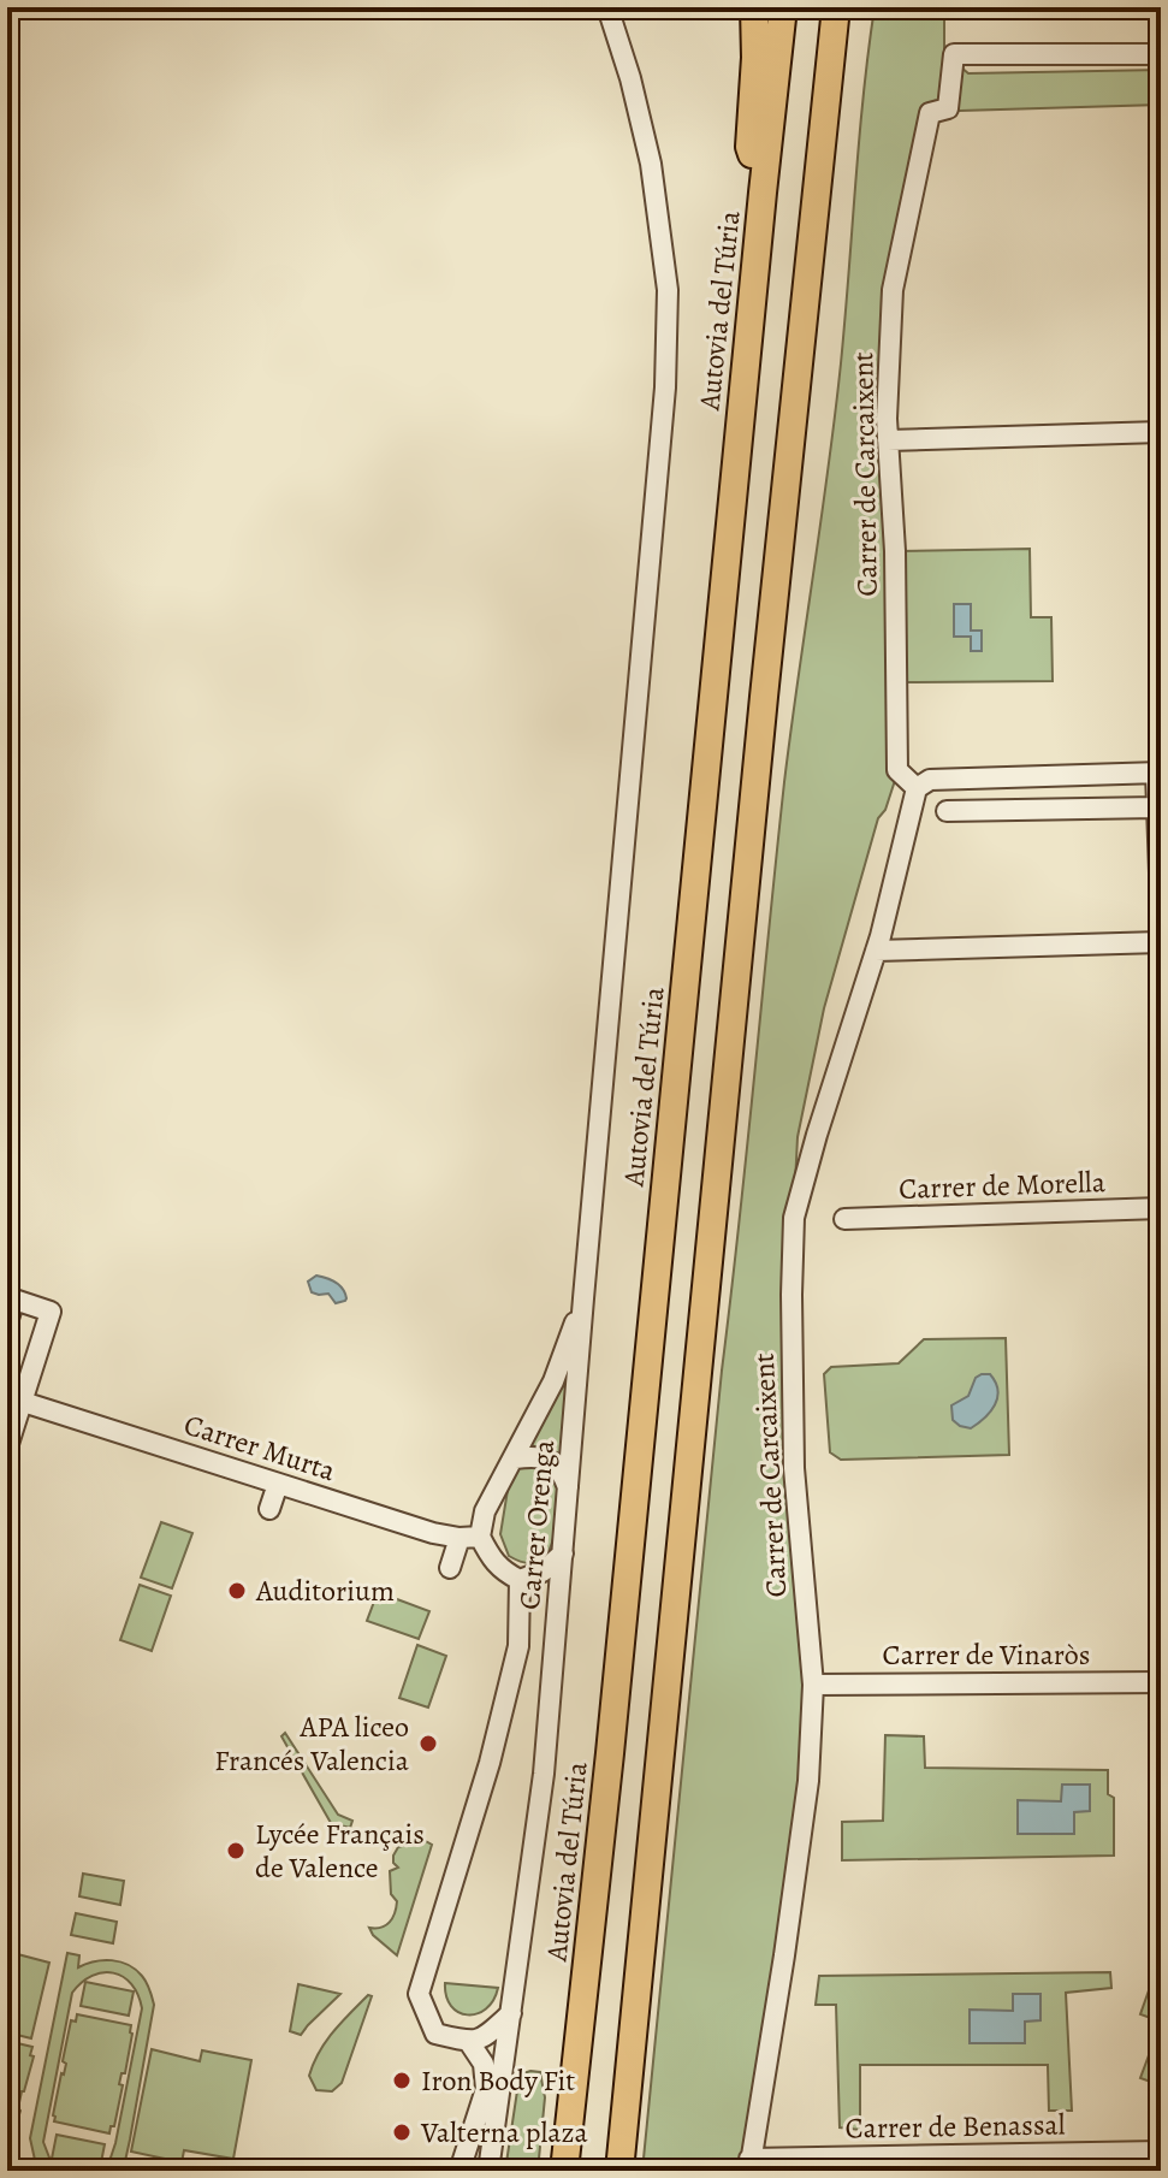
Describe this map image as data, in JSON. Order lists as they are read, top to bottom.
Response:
{
  "streets": {
    "highway": ["Autovia del Túria"],
    "street": [
      "Carrer de Carcaixent",
      "Carrer de Morella",
      "Carrer Murta",
      "Carrer Orenga",
      "Carrer de Vinaròs",
      "Carrer de Benassal"
    ]
  },
  "crossings": [
    ["Carrer de Carcaixent", "Carrer de Vinaròs"],
    ["Carrer de Carcaixent", "Carrer de Benassal"],
    ["Carrer Murta", "Carrer Orenga"]
  ],
  "places": [
    "Auditorium",
    "APA liceo Francés Valencia",
    "Lycée Français de Valence",
    "Iron Body Fit",
    "Valterna plaza"
  ]
}
